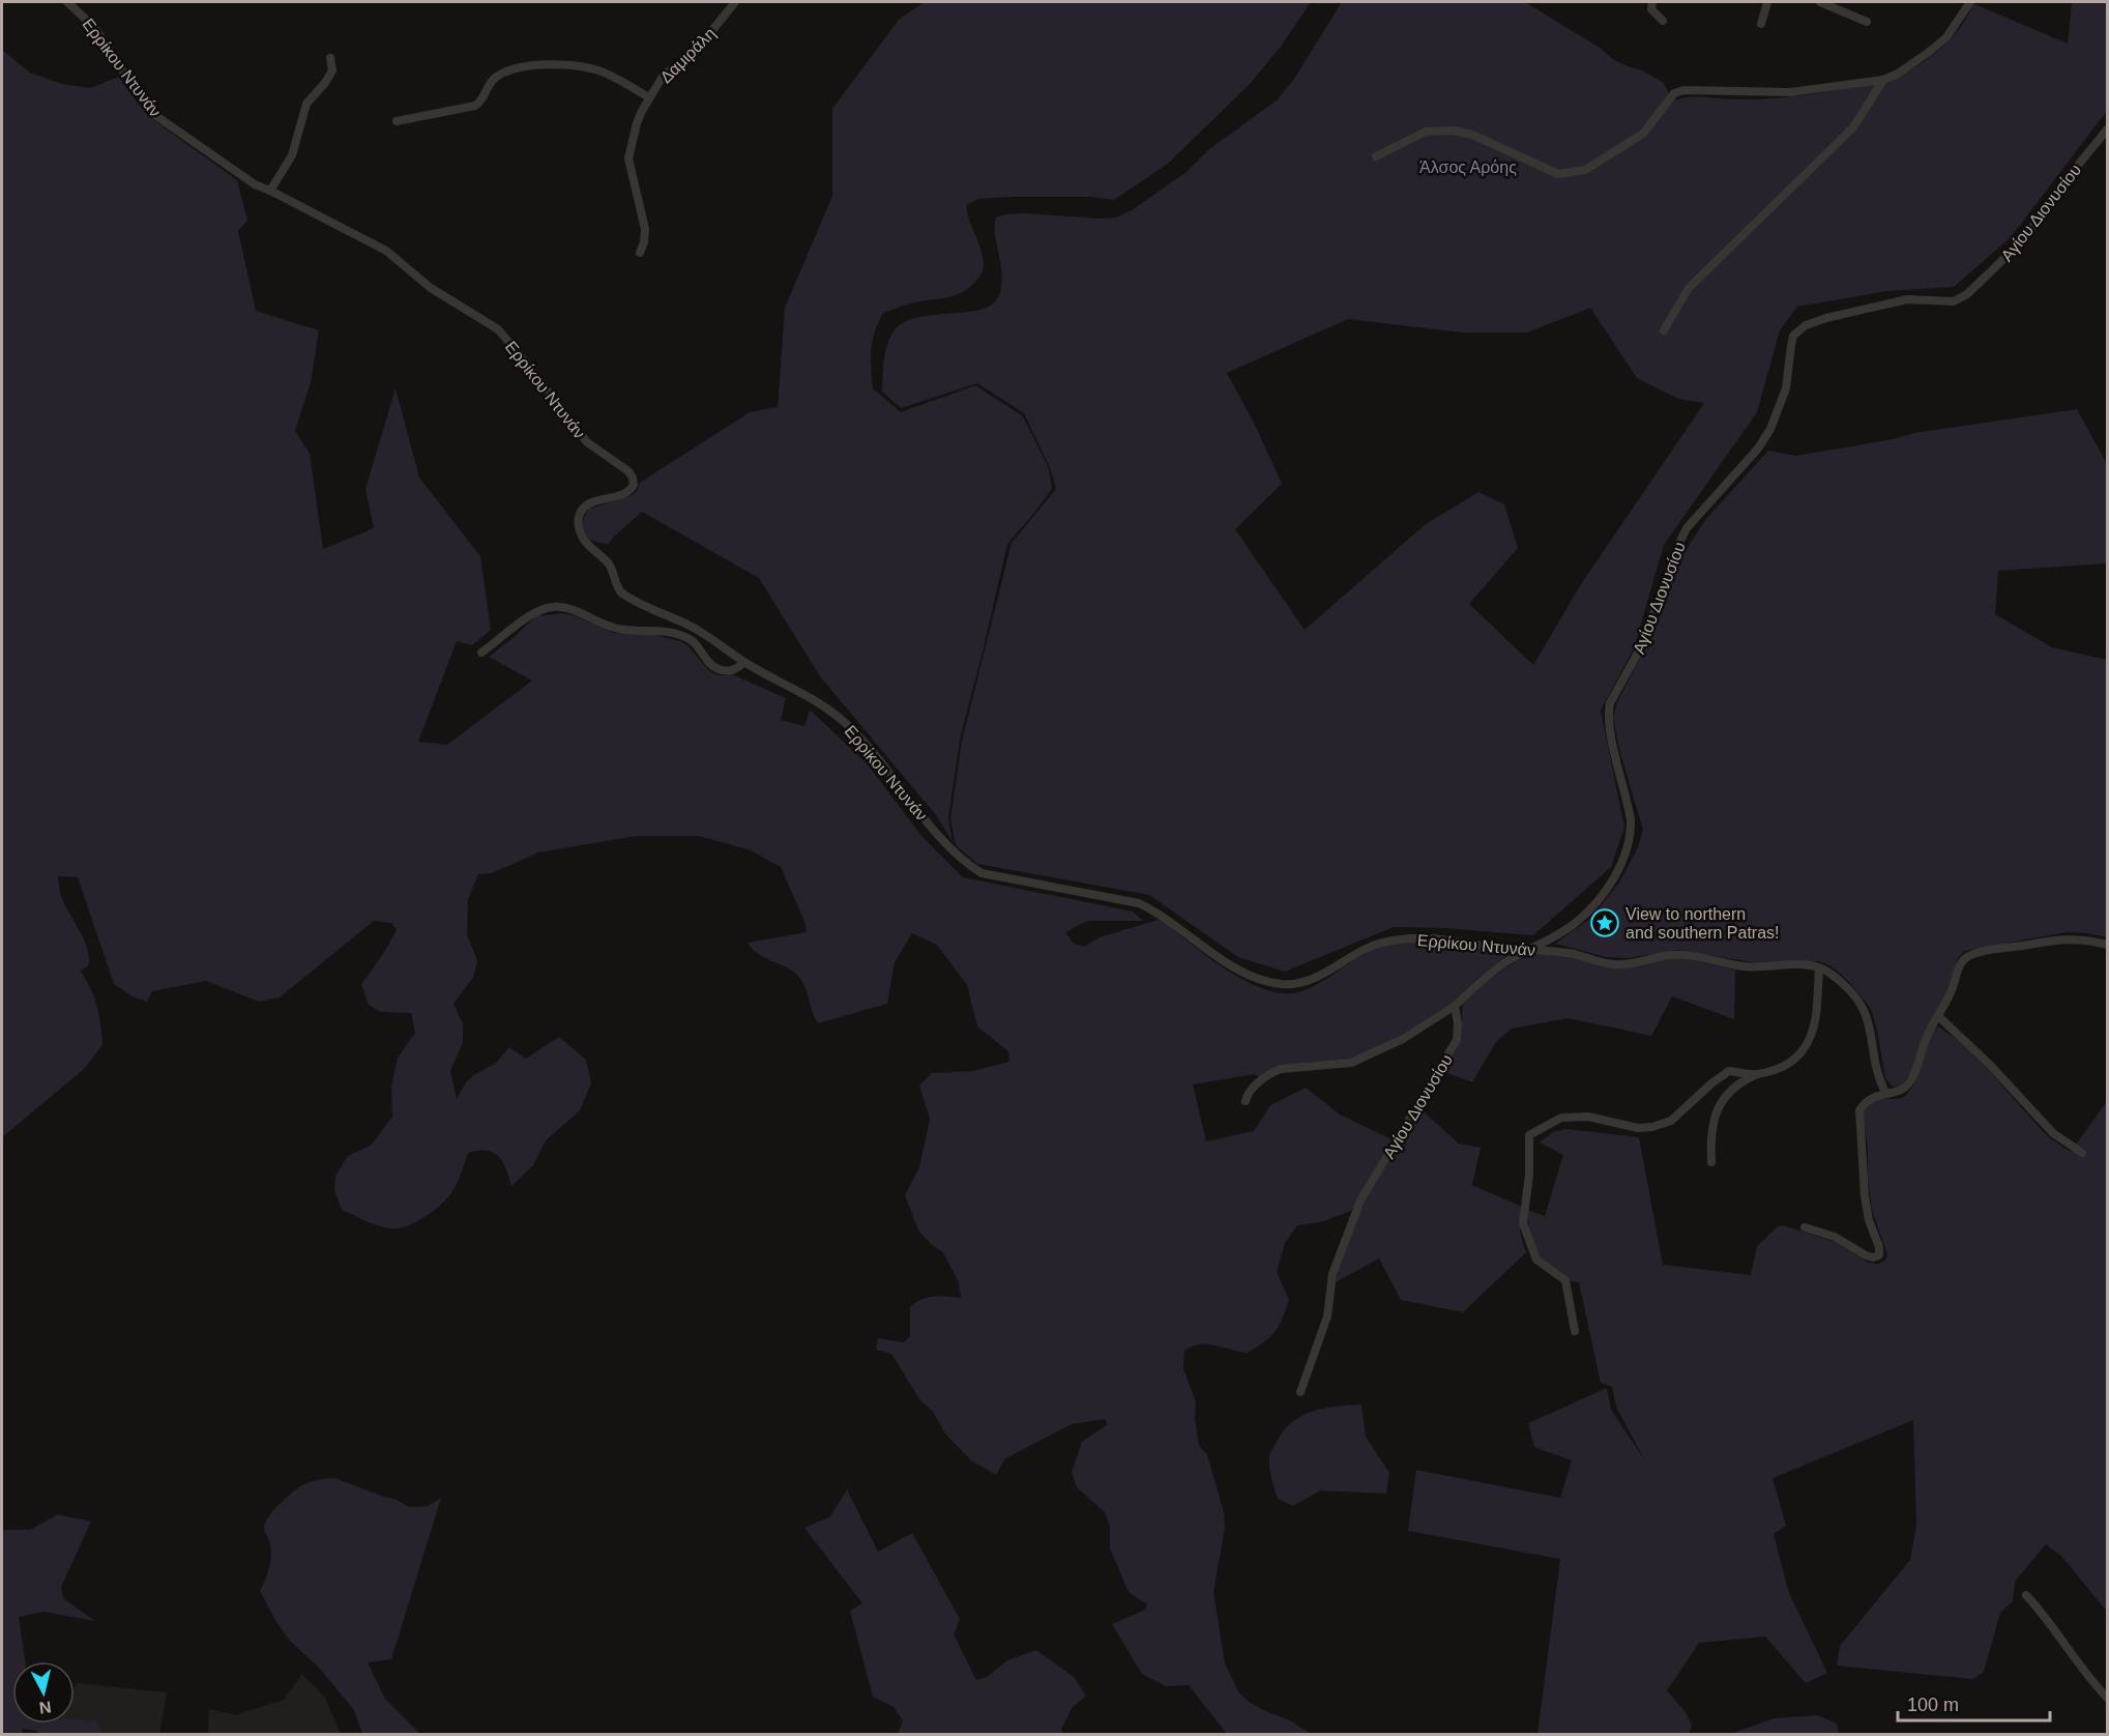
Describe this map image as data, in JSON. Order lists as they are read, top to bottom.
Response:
{
  "streets": {
    "street": ["Δαμιράλη", "Ερρίκου Ντυνάν", "Αγίου Διονυσίου"]
  },
  "crossings": [
    ["Ερρίκου Ντυνάν", "Αγίου Διονυσίου"]
  ],
  "parks": ["Άλσος Αρόης"],
  "places": {
    "place": ["View to northern and southern Patras!"]
  },
  "scale_bar": "100 m",
  "north": "bottom"
}
